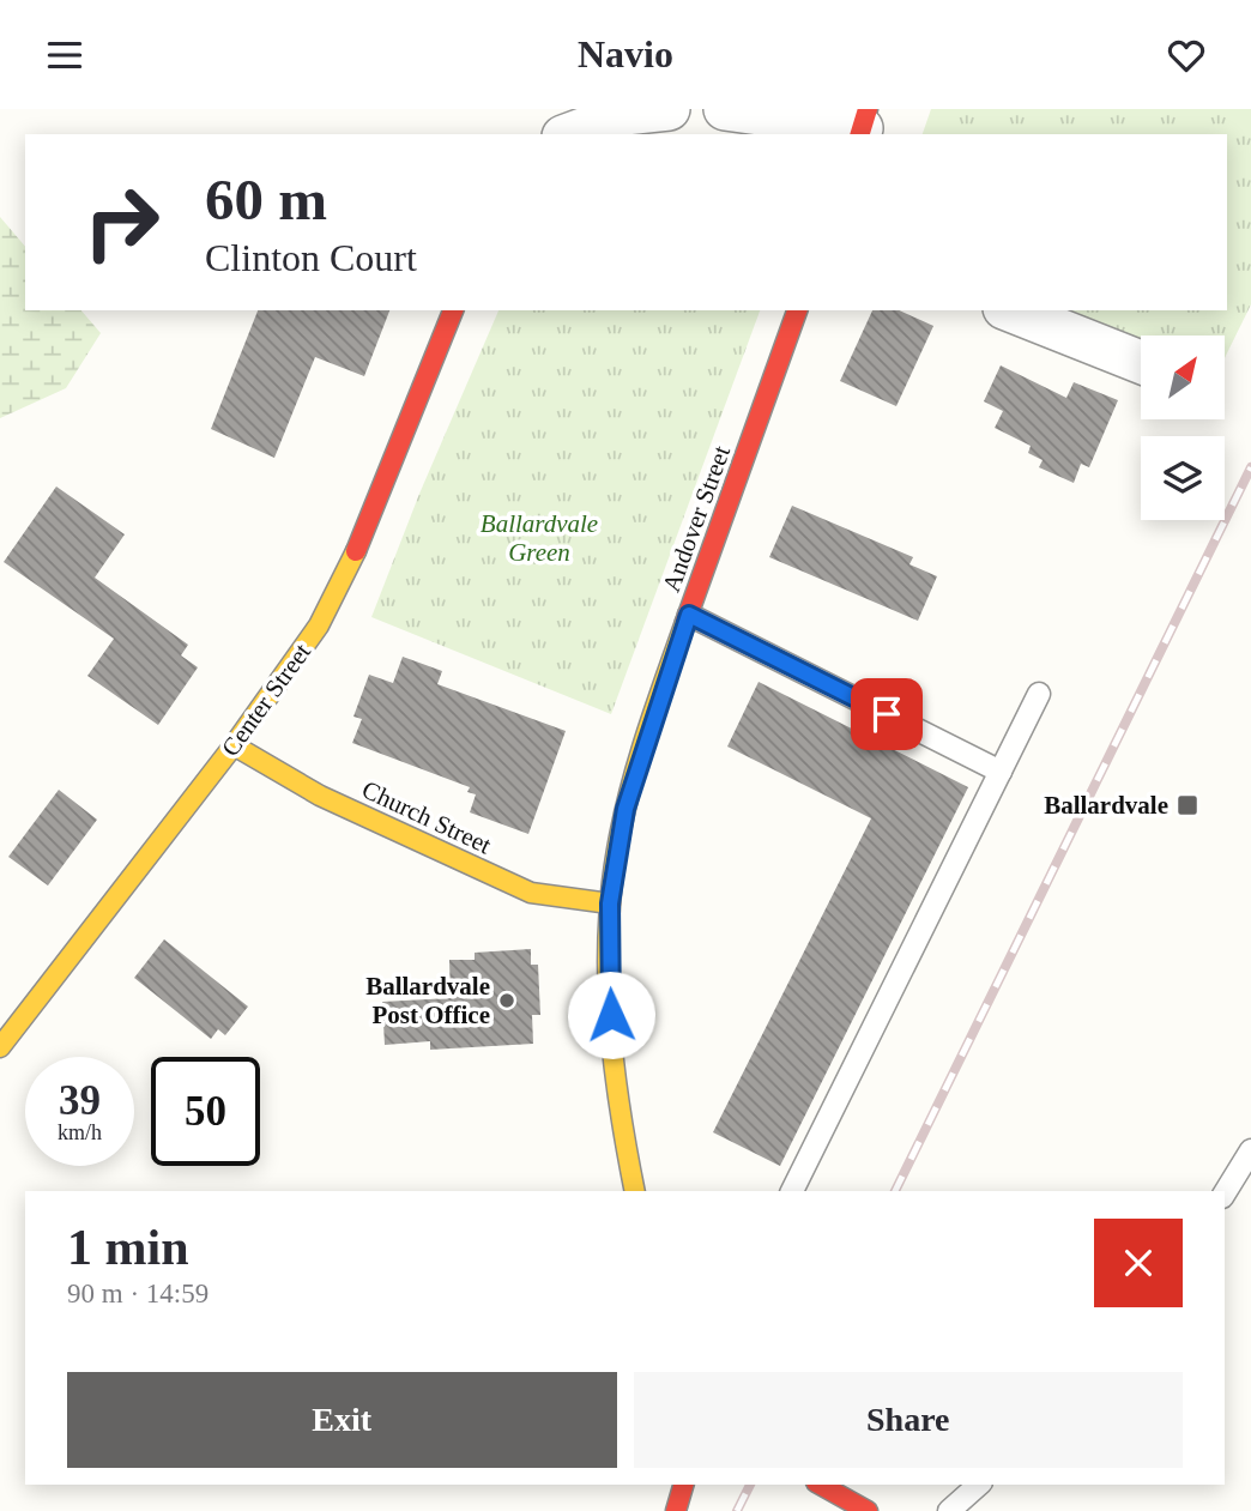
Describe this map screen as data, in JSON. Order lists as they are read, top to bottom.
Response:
{
  "streets": {
    "street": ["Andover Street", "Center Street", "Church Street"]
  },
  "crossings": [
    ["Andover Street", "Church Street"],
    ["Center Street", "Church Street"]
  ],
  "parks": ["Ballardvale Green"],
  "places": {
    "transit": ["Ballardvale"],
    "other": ["Ballardvale Post Office"]
  },
  "north": "top right",
  "page": {
    "header": "Navio",
    "turn": ["60 m", "Clinton Court"],
    "speed": "39 km/h",
    "limit": "50",
    "heading": ["1 min", "90 m · 14:59"],
    "buttons": ["Exit", "Share"]
  }
}
